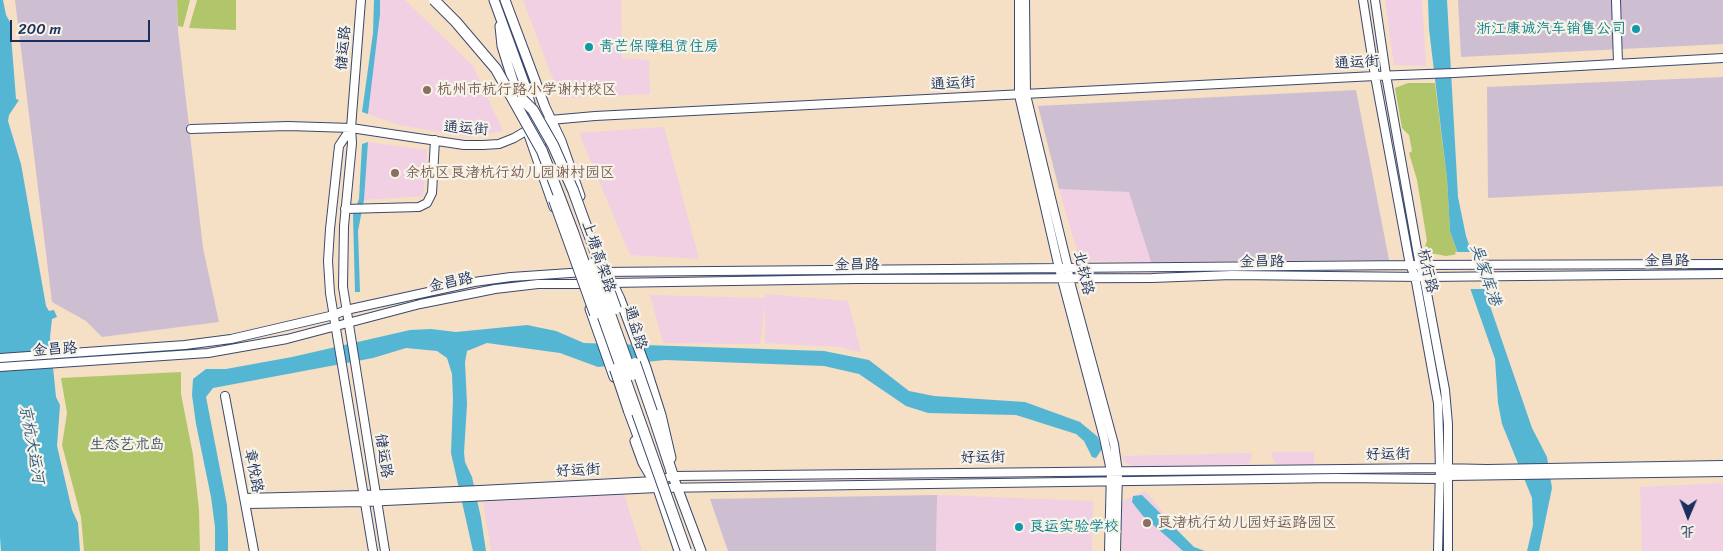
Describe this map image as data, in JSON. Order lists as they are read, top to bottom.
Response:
{
  "streets": {
    "highway": ["上塘高架路"],
    "main road": ["通益路"],
    "street": [
      "储运路",
      "通运街",
      "金昌路",
      "杭行路",
      "北软路",
      "好运街",
      "章悦路"
    ]
  },
  "crossings": [
    ["储运路", "通运街"],
    ["储运路", "金昌路"],
    ["储运路", "好运街"],
    ["通运街", "杭行路"],
    ["通运街", "北软路"],
    ["通运街", "通益路"],
    ["金昌路", "杭行路"],
    ["金昌路", "北软路"],
    ["金昌路", "通益路"],
    ["杭行路", "好运街"],
    ["北软路", "好运街"],
    ["通益路", "好运街"],
    ["好运街", "章悦路"]
  ],
  "water": ["吴家库港", "京杭大运河"],
  "parks": ["生态艺术岛"],
  "places": [
    "浙江康诚汽车销售公司",
    "青芒保障租赁住房",
    "杭州市杭行路小学谢村校区",
    "余杭区良渚杭行幼儿园谢村园区",
    "良渚杭行幼儿园好运路园区",
    "良运实验学校"
  ],
  "scale_bar": "200 m",
  "north": "bottom"
}
